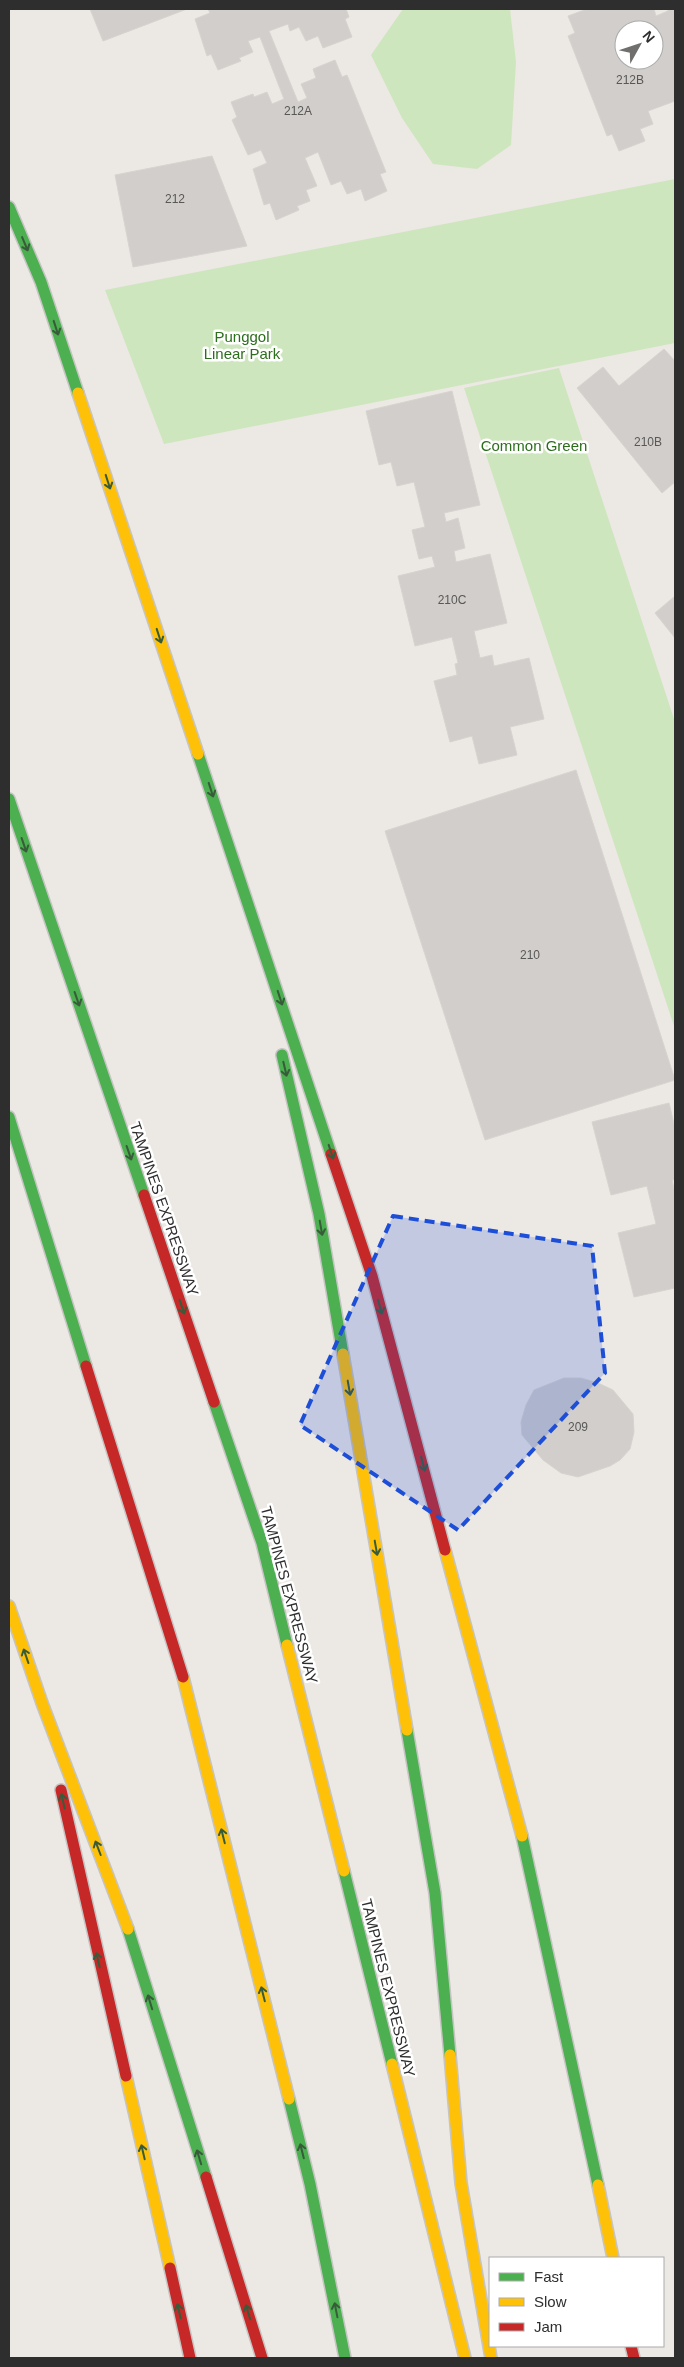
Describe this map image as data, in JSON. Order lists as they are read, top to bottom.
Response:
{
  "streets": {
    "highway": ["TAMPINES EXPRESSWAY"]
  },
  "parks": ["Punggol Linear Park", "Common Green"],
  "house_numbers": [
    "212B",
    "212A",
    "212",
    "210B",
    "210C",
    "210",
    "209"
  ],
  "legend": ["Fast", "Slow", "Jam"],
  "north": "top right"
}
